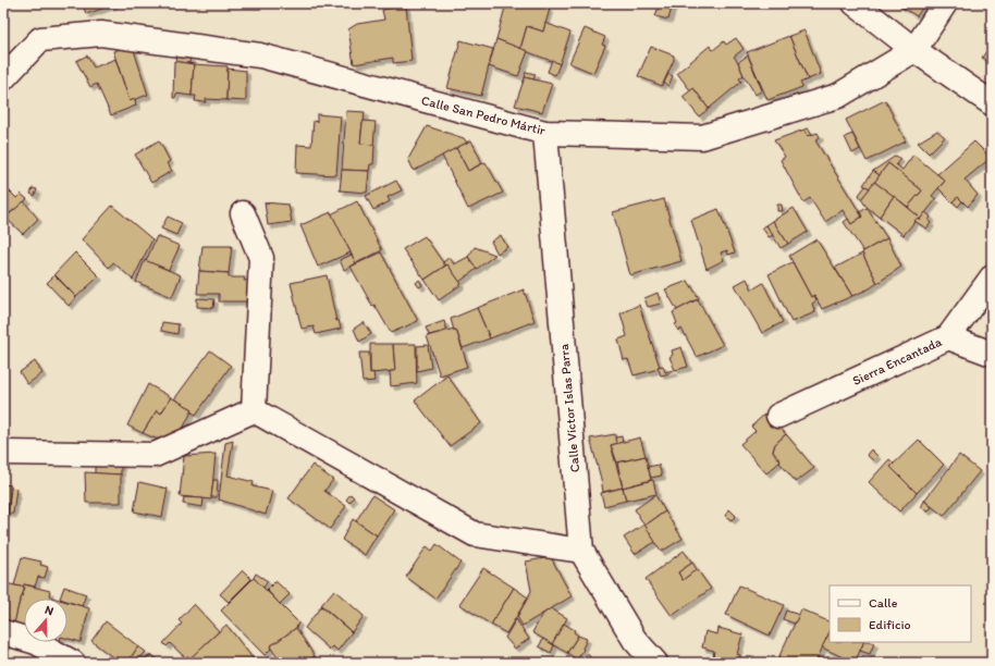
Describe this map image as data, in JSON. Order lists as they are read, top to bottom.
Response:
{
  "streets": {
    "street": ["Calle San Pedro Mártir", "Sierra Encantada", "Calle Víctor Islas Parra"]
  },
  "crossings": [
    ["Calle San Pedro Mártir", "Calle Víctor Islas Parra"]
  ],
  "legend": ["Calle", "Edificio"],
  "north": "top"
}
